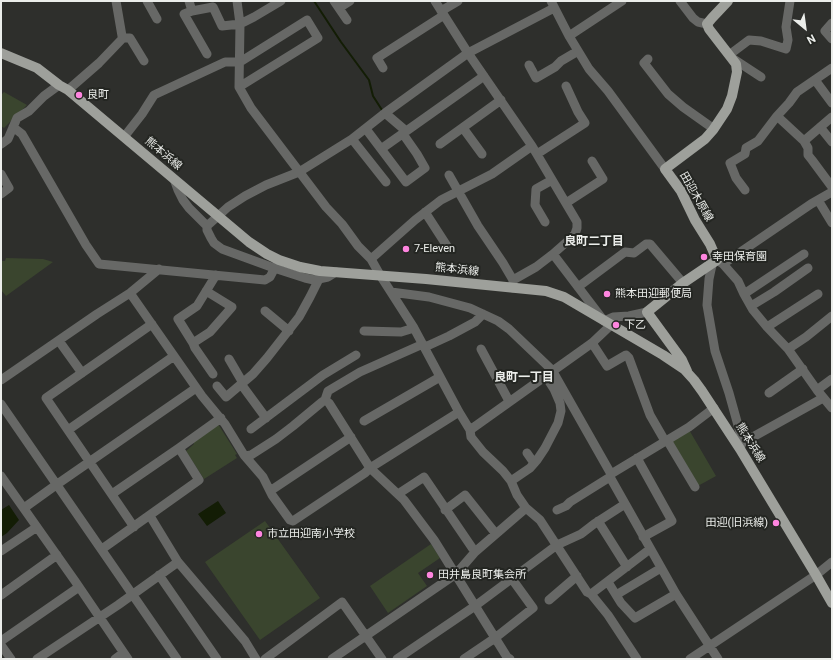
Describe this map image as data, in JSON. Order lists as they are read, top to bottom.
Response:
{
  "streets": {
    "main road": ["熊本浜線", "田迎木原線"]
  },
  "districts": ["良町二丁目", "良町一丁目"],
  "places": [
    "良町",
    "7-Eleven",
    "幸田保育園",
    "熊本田迎郵便局",
    "下乙",
    "田迎(旧浜線)",
    "市立田迎南小学校",
    "田井島良町集会所"
  ],
  "north": "bottom right"
}
